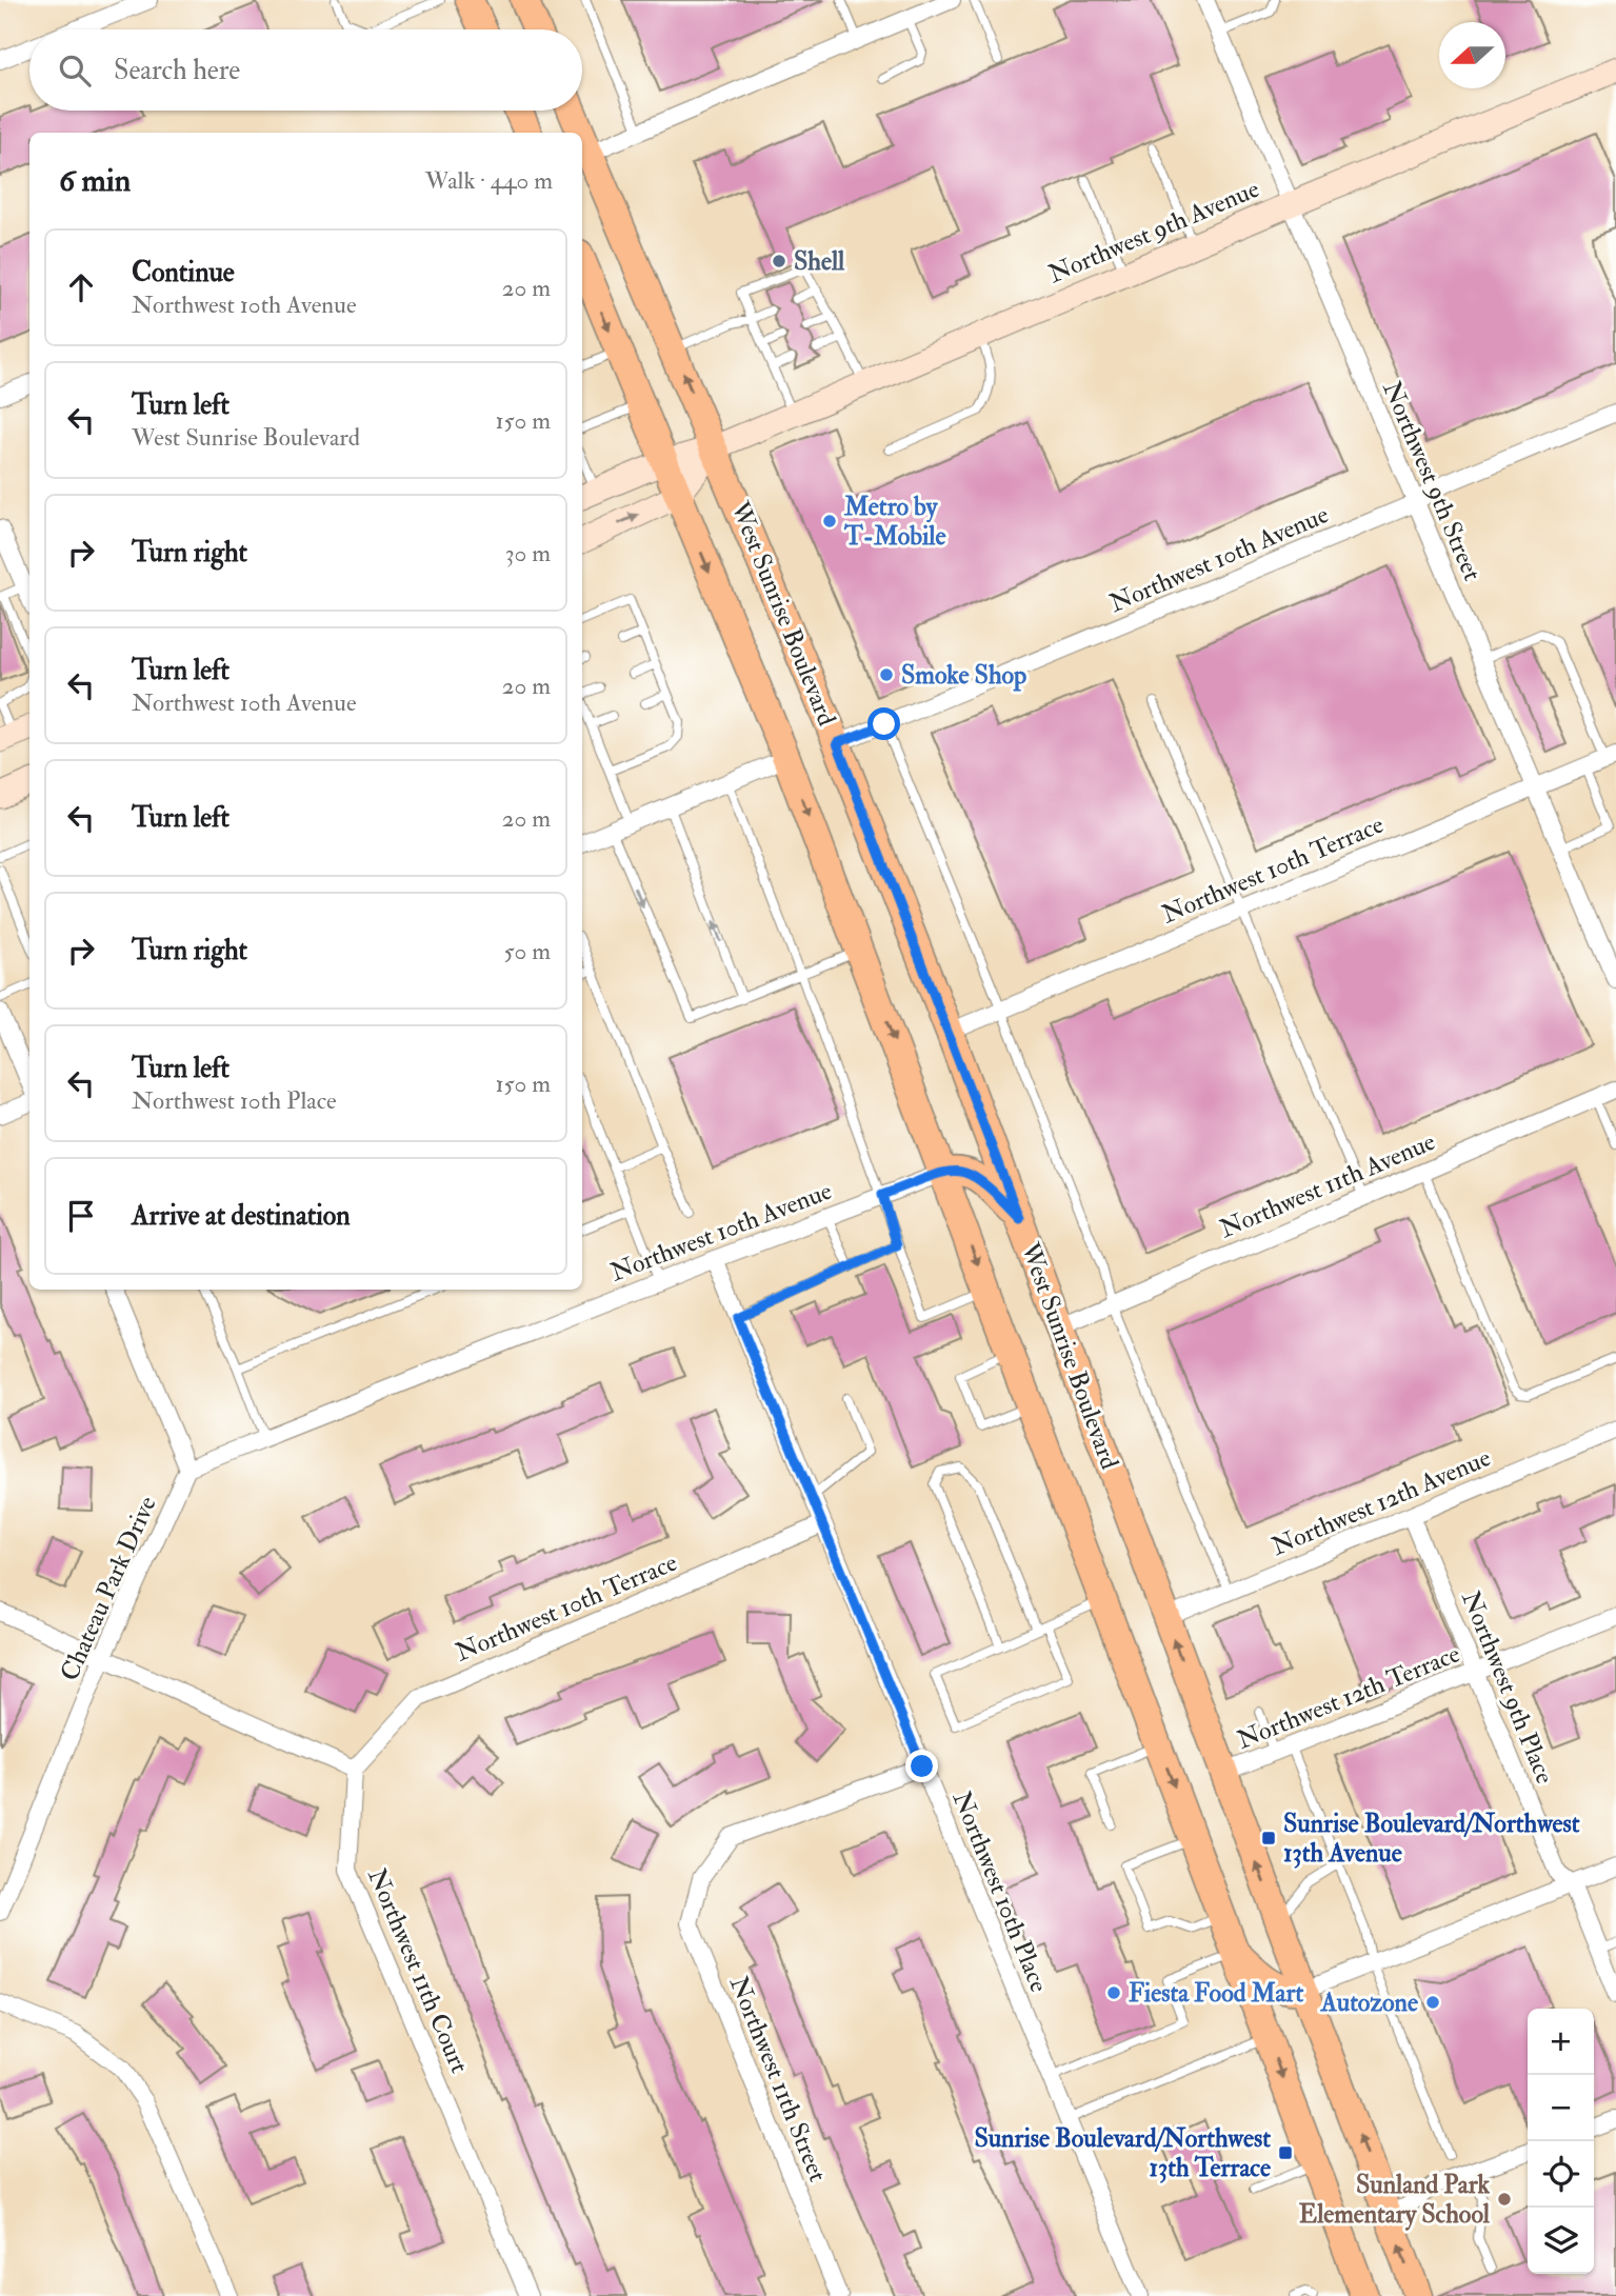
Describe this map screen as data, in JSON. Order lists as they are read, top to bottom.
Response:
{
  "streets": {
    "main road": ["Northwest 9th Avenue", "West Sunrise Boulevard"],
    "street": [
      "Northwest 9th Street",
      "Northwest 10th Avenue",
      "Northwest 10th Terrace",
      "Northwest 11th Avenue",
      "Northwest 12th Avenue",
      "Chateau Park Drive",
      "Northwest 9th Place",
      "Northwest 12th Terrace",
      "Northwest 10th Place",
      "Northwest 11th Court",
      "Northwest 11th Street"
    ]
  },
  "crossings": [
    ["Northwest 9th Avenue", "Northwest 9th Street"],
    ["Northwest 9th Avenue", "West Sunrise Boulevard"],
    ["Northwest 9th Street", "Northwest 10th Avenue"],
    ["Northwest 9th Street", "Northwest 10th Terrace"],
    ["Northwest 10th Avenue", "West Sunrise Boulevard"],
    ["Northwest 10th Avenue", "Chateau Park Drive"],
    ["Northwest 10th Avenue", "Northwest 10th Place"],
    ["West Sunrise Boulevard", "Northwest 10th Terrace"],
    ["West Sunrise Boulevard", "Northwest 11th Avenue"],
    ["West Sunrise Boulevard", "Northwest 12th Avenue"],
    ["West Sunrise Boulevard", "Northwest 12th Terrace"],
    ["Northwest 10th Terrace", "Northwest 10th Place"],
    ["Northwest 10th Terrace", "Northwest 11th Court"],
    ["Northwest 12th Avenue", "Northwest 9th Place"],
    ["Northwest 9th Place", "Northwest 12th Terrace"],
    ["Northwest 10th Place", "Northwest 11th Street"]
  ],
  "places": {
    "other": [
      "Shell",
      "Metro by T-Mobile",
      "Smoke Shop",
      "Fiesta Food Mart",
      "Autozone",
      "Sunland Park Elementary School"
    ],
    "transit": ["Sunrise Boulevard/Northwest 13th Avenue", "Sunrise Boulevard/Northwest 13th Terrace"]
  },
  "north": "left",
  "page": {
    "search": "Search here",
    "heading": ["6 min", "Walk · 440 m"],
    "list": [
      ["Continue", "Northwest 10th Avenue", "20 m"],
      ["Turn left", "West Sunrise Boulevard", "150 m"],
      ["Turn right", "30 m"],
      ["Turn left", "Northwest 10th Avenue", "20 m"],
      ["Turn left", "20 m"],
      ["Turn right", "50 m"],
      ["Turn left", "Northwest 10th Place", "150 m"],
      "Arrive at destination"
    ],
    "map_buttons": ["+", "−"]
  }
}
